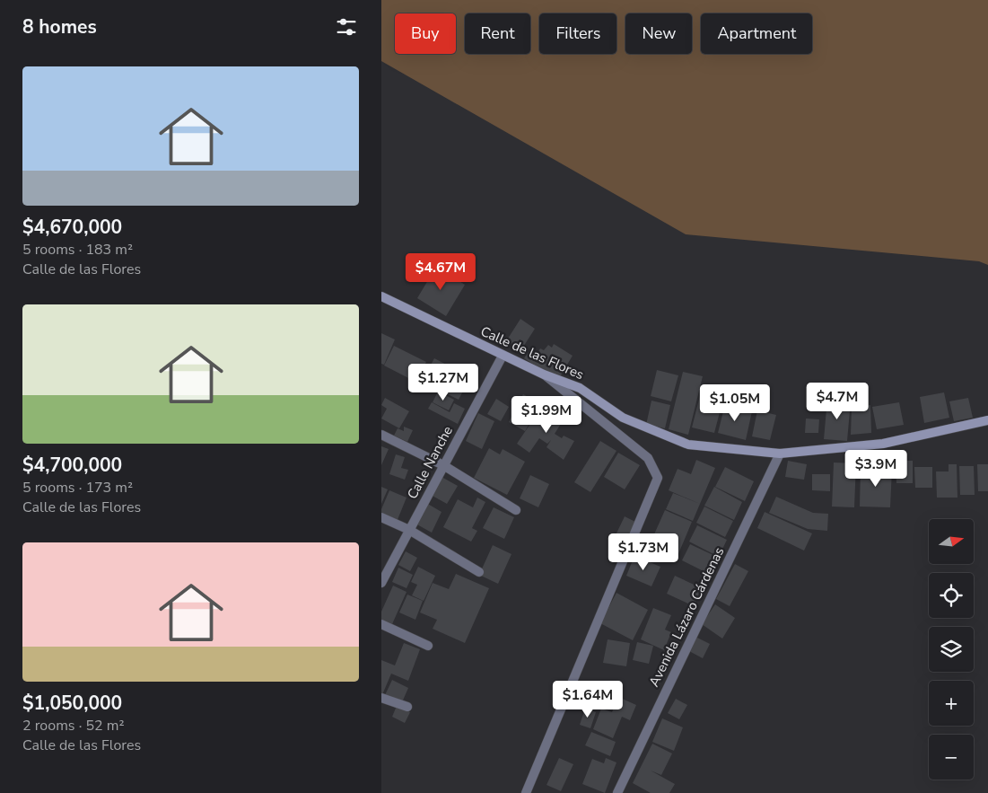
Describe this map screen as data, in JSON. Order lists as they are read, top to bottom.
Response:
{
  "streets": {
    "street": ["Calle de las Flores", "Calle Nanche", "Avenida Lázaro Cárdenas"]
  },
  "crossings": [
    ["Calle de las Flores", "Calle Nanche"],
    ["Calle de las Flores", "Avenida Lázaro Cárdenas"]
  ],
  "north": "right",
  "page": {
    "heading": "8 homes",
    "chip": [
      "Buy",
      "Rent",
      "Filters",
      "New",
      "Apartment"
    ],
    "list": [
      {
        "name": "$4,670,000",
        "note": "5 rooms · 183 m² · Calle de las Flores"
      },
      {
        "name": "$4,700,000",
        "note": "5 rooms · 173 m² · Calle de las Flores"
      },
      {
        "name": "$1,050,000",
        "note": "2 rooms · 52 m² · Calle de las Flores"
      }
    ],
    "price": [
      "$4.67M",
      "$1.27M",
      "$4.7M",
      "$1.05M",
      "$1.99M",
      "$3.9M",
      "$1.73M",
      "$1.64M"
    ],
    "map_buttons": ["+", "−"]
  }
}
